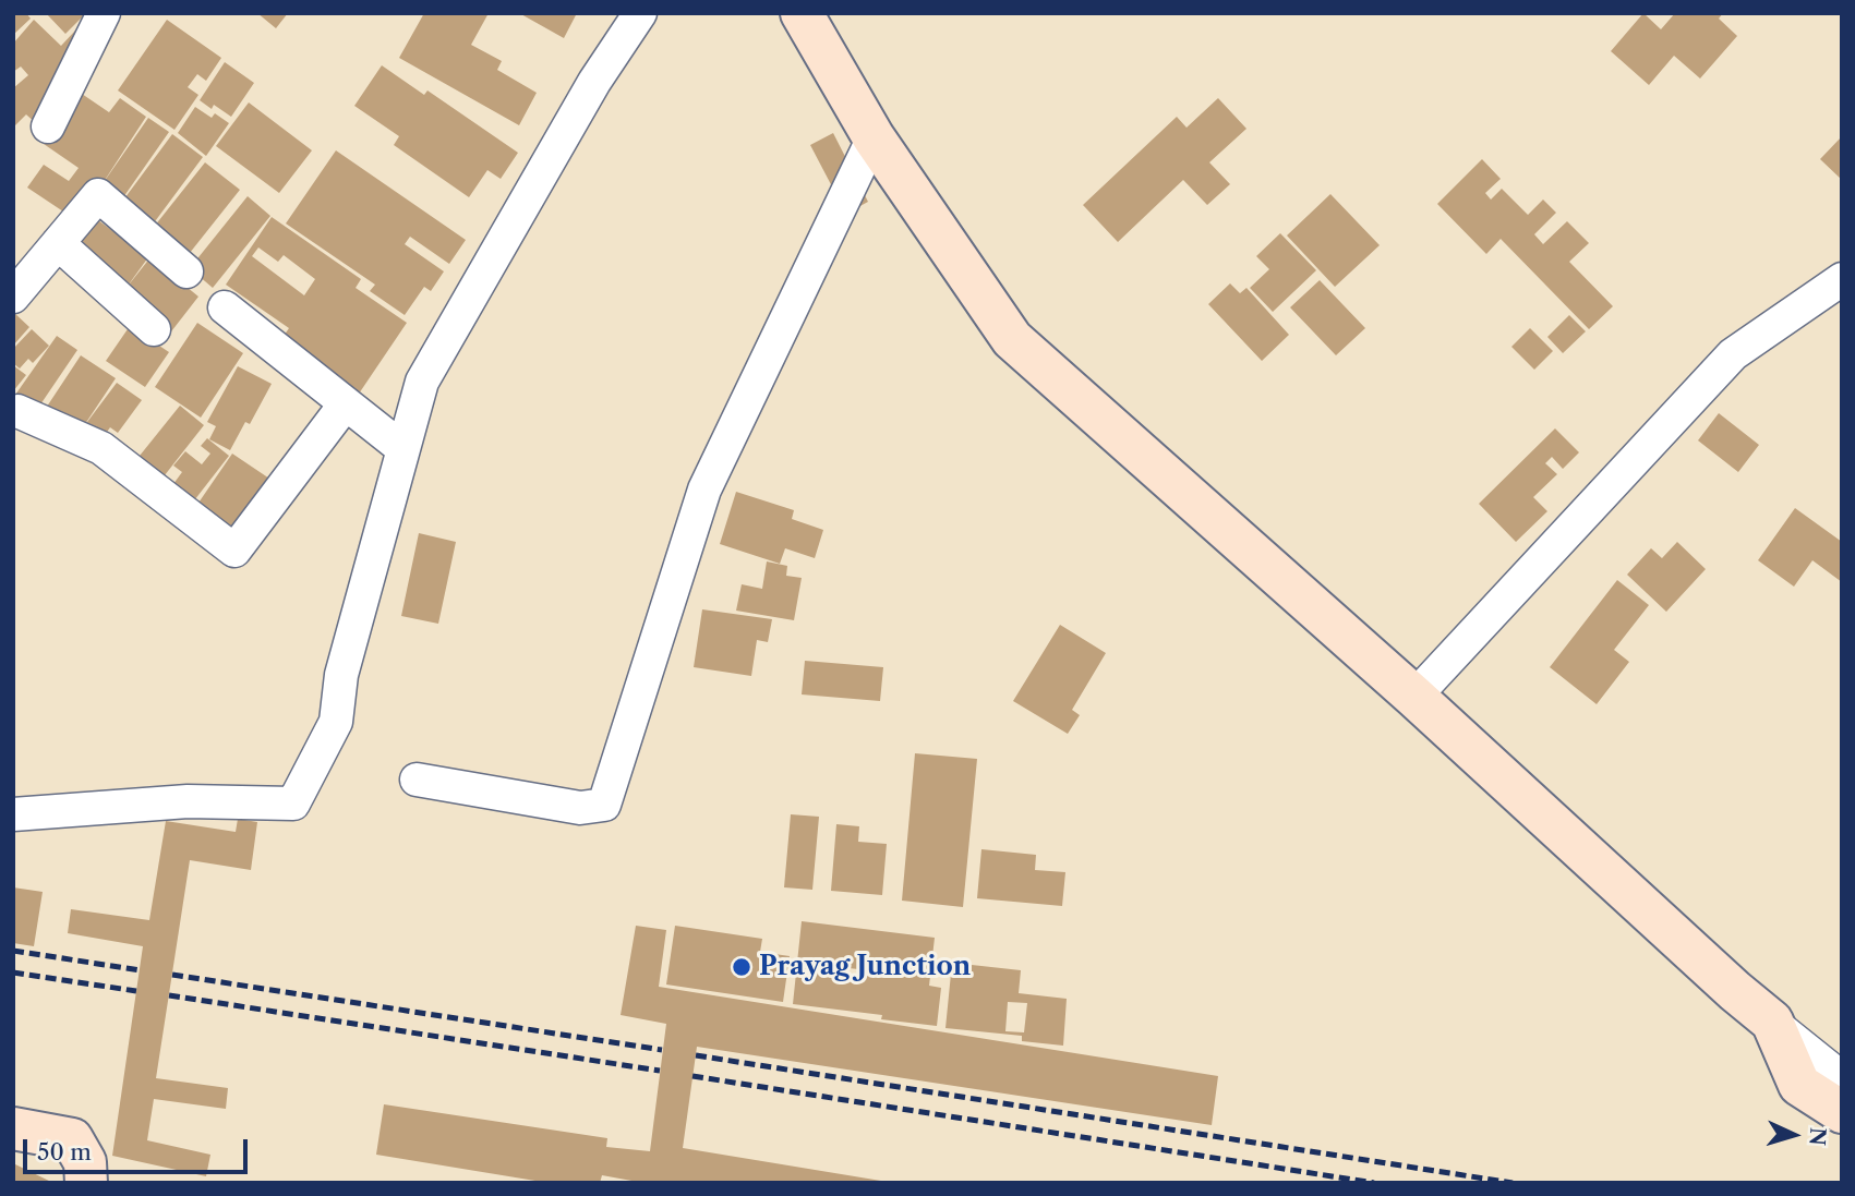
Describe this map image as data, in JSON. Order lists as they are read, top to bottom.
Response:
{
  "places": ["Prayag Junction"],
  "scale_bar": "50 m",
  "north": "right"
}
